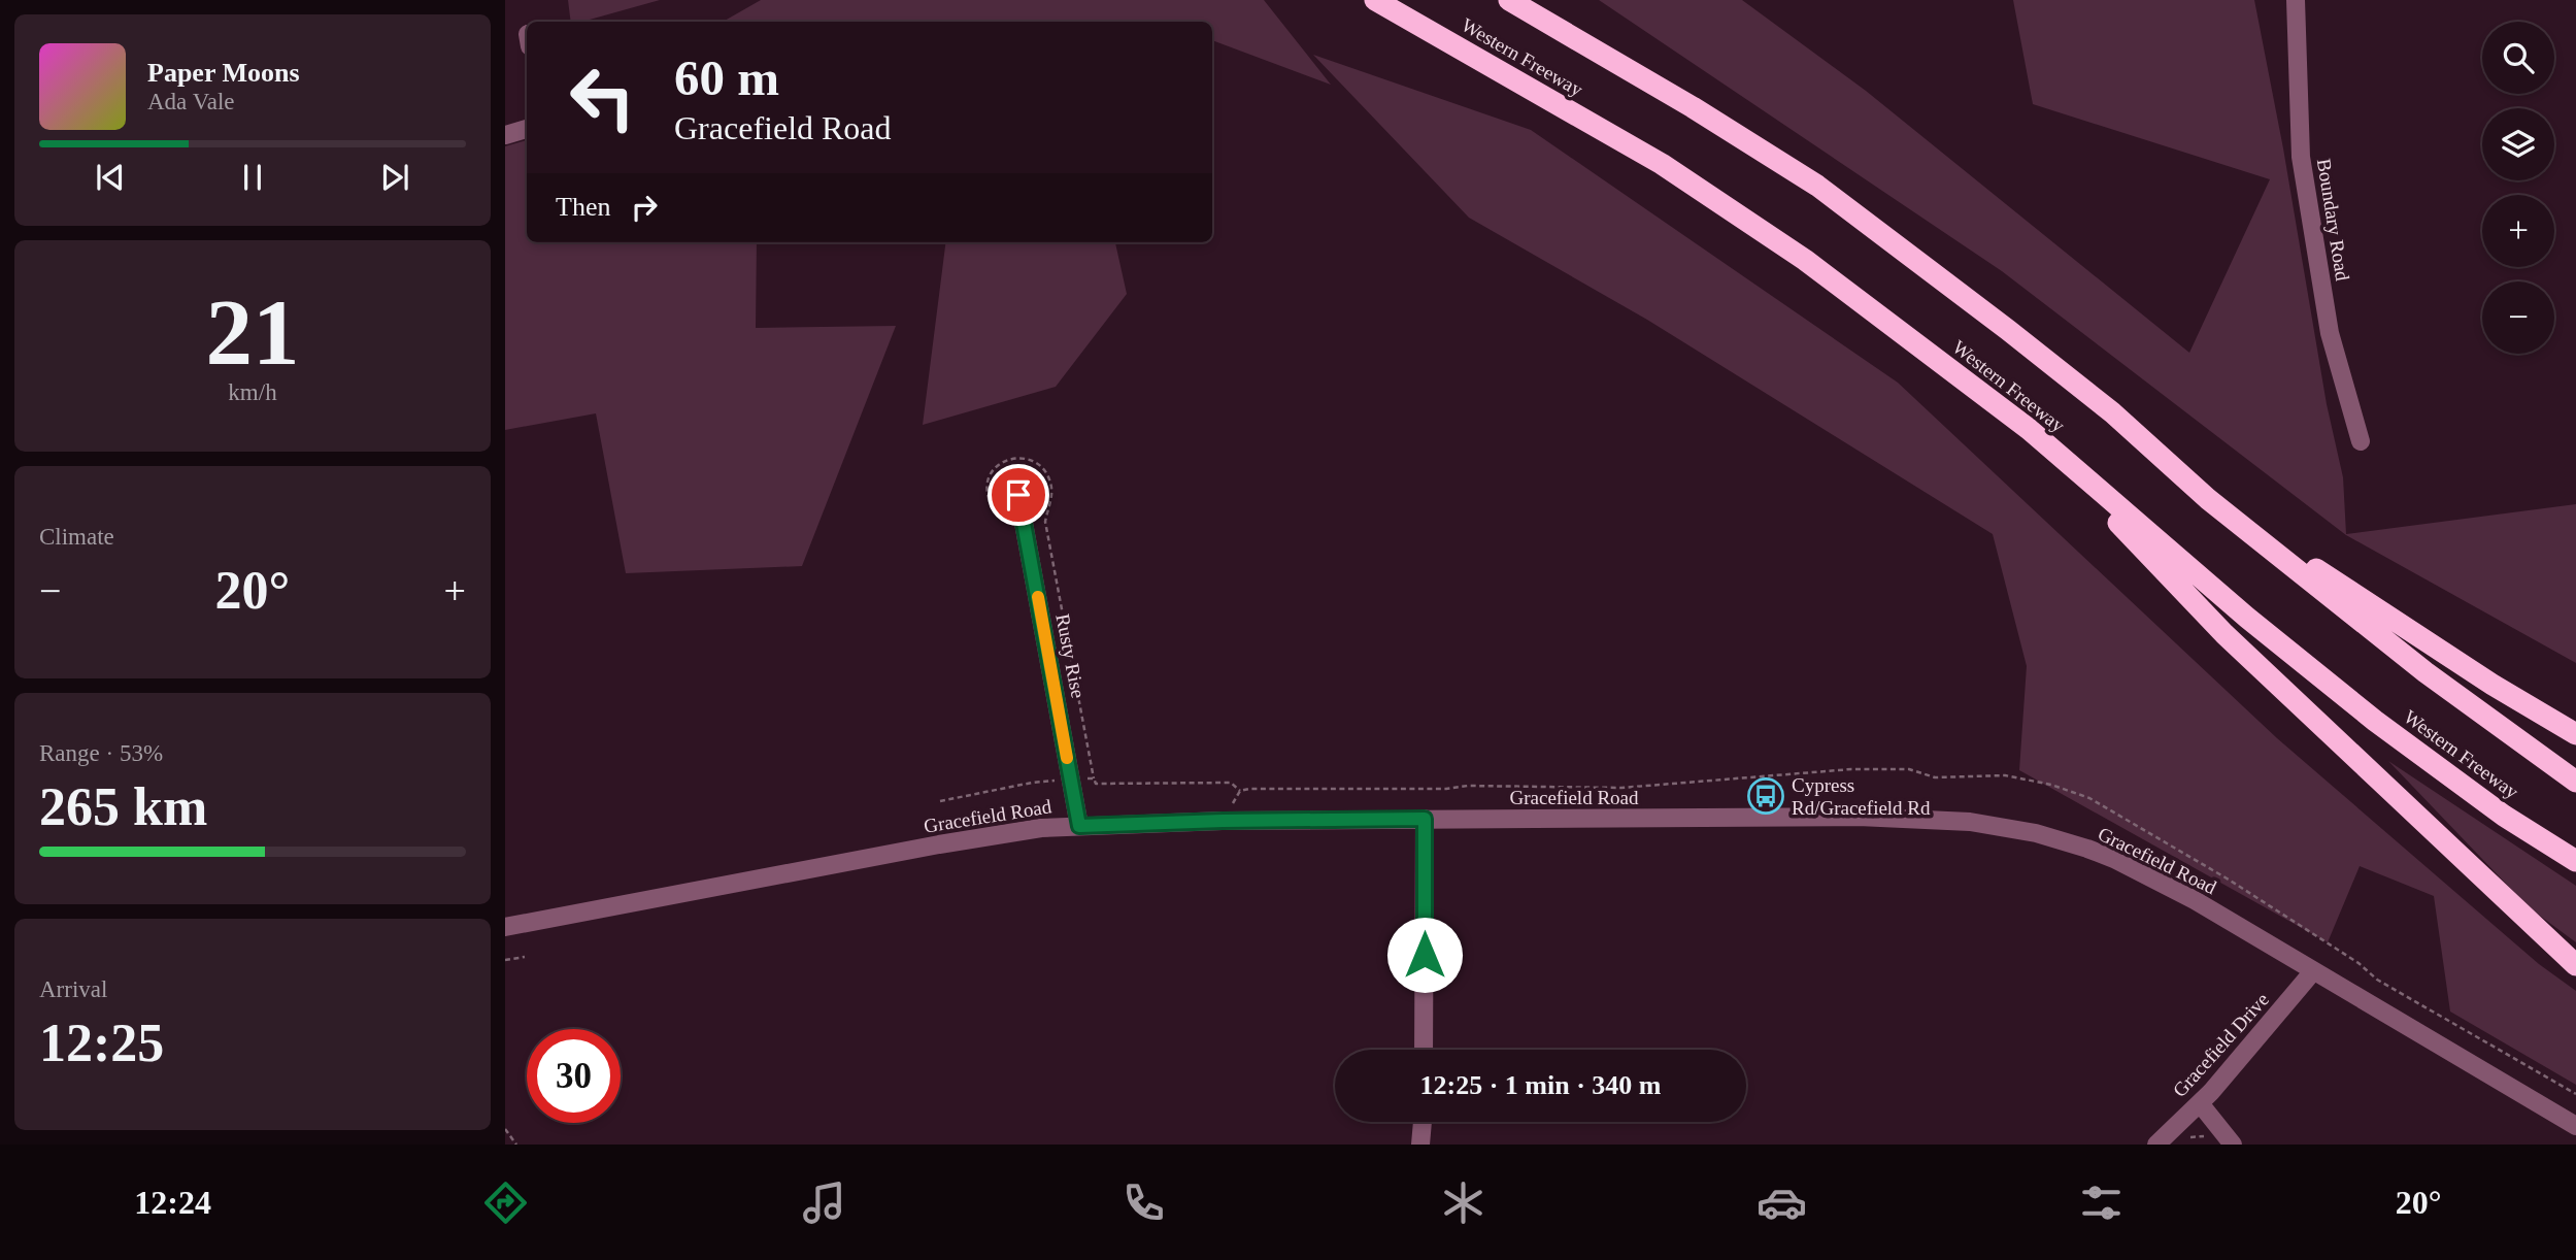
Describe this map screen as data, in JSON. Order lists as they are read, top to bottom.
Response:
{
  "streets": {
    "highway": ["Western Freeway"],
    "street": [
      "Boundary Road",
      "Rusty Rise",
      "Gracefield Road",
      "Gracefield Drive"
    ]
  },
  "crossings": [
    ["Rusty Rise", "Gracefield Road"],
    ["Gracefield Road", "Gracefield Drive"]
  ],
  "places": {
    "bus stop": ["Cypress Rd/Gracefield Rd"]
  },
  "page": {
    "map_buttons": ["+", "−"],
    "turn": ["60 m", "Gracefield Road"],
    "song": ["Paper Moons", "Ada Vale"],
    "then": "Then",
    "tile": [
      ["21", "km/h"],
      "Climate",
      ["Range · 53%", "265 km"],
      ["Arrival", "12:25"]
    ],
    "heat": ["−", "20°", "+"],
    "limit": "30",
    "trip": "12:25 · 1 min · 340 m",
    "tabs": ["12:24", "20°"]
  }
}
